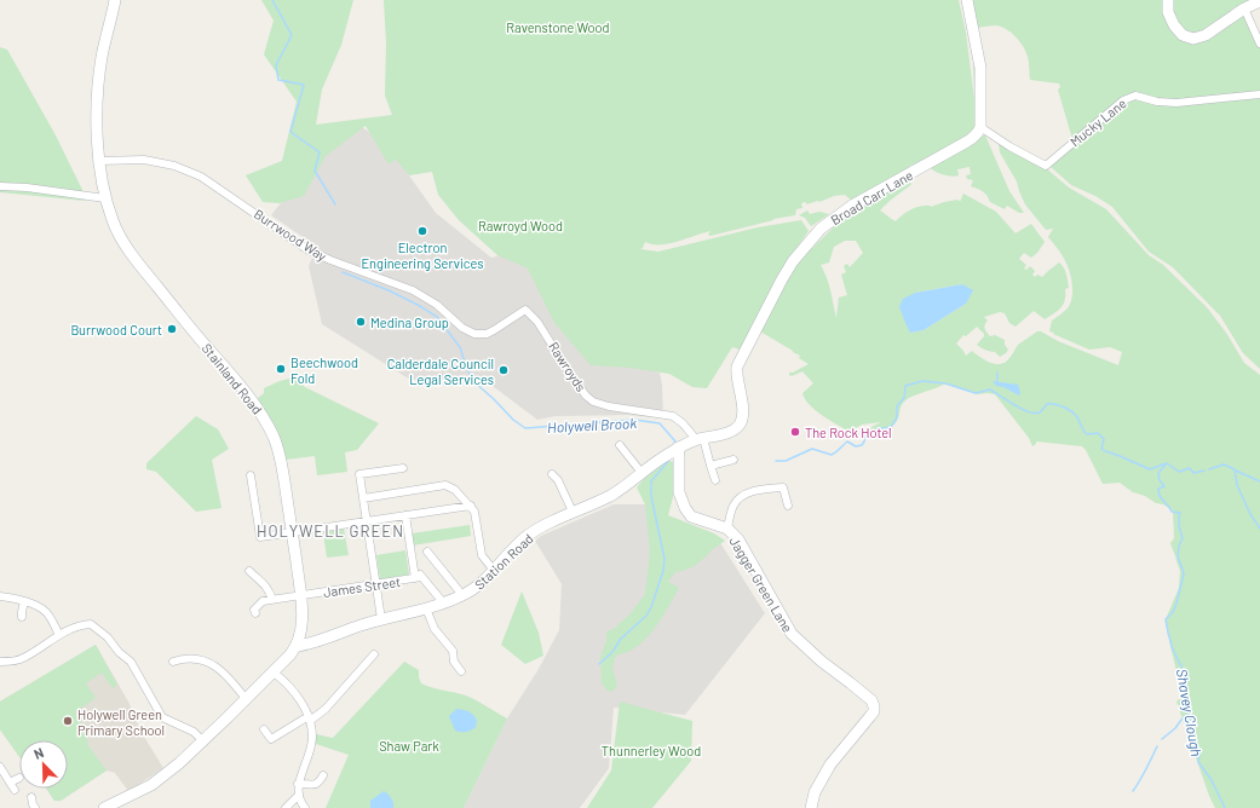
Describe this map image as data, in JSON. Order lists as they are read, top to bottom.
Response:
{
  "streets": {
    "street": [
      "Mucky Lane",
      "Broad Carr Lane",
      "Burrwood Way",
      "Rawroyds",
      "Stainland Road",
      "Station Road",
      "Jagger Green Lane",
      "James Street"
    ]
  },
  "crossings": [
    ["Mucky Lane", "Broad Carr Lane"],
    ["Broad Carr Lane", "Rawroyds"],
    ["Broad Carr Lane", "Station Road"],
    ["Broad Carr Lane", "Jagger Green Lane"],
    ["Burrwood Way", "Rawroyds"],
    ["Burrwood Way", "Stainland Road"],
    ["Stainland Road", "Station Road"],
    ["Stainland Road", "James Street"]
  ],
  "districts": ["HOLYWELL GREEN"],
  "water": ["Holywell Brook", "Shavey Clough"],
  "parks": [
    "Ravenstone Wood",
    "Rawroyd Wood",
    "Shaw Park",
    "Thunnerley Wood"
  ],
  "places": [
    "Electron Engineering Services",
    "Medina Group",
    "Burrwood Court",
    "Beechwood Fold",
    "Calderdale Council Legal Services",
    "The Rock Hotel",
    "Holywell Green Primary School"
  ],
  "north": "top left"
}
